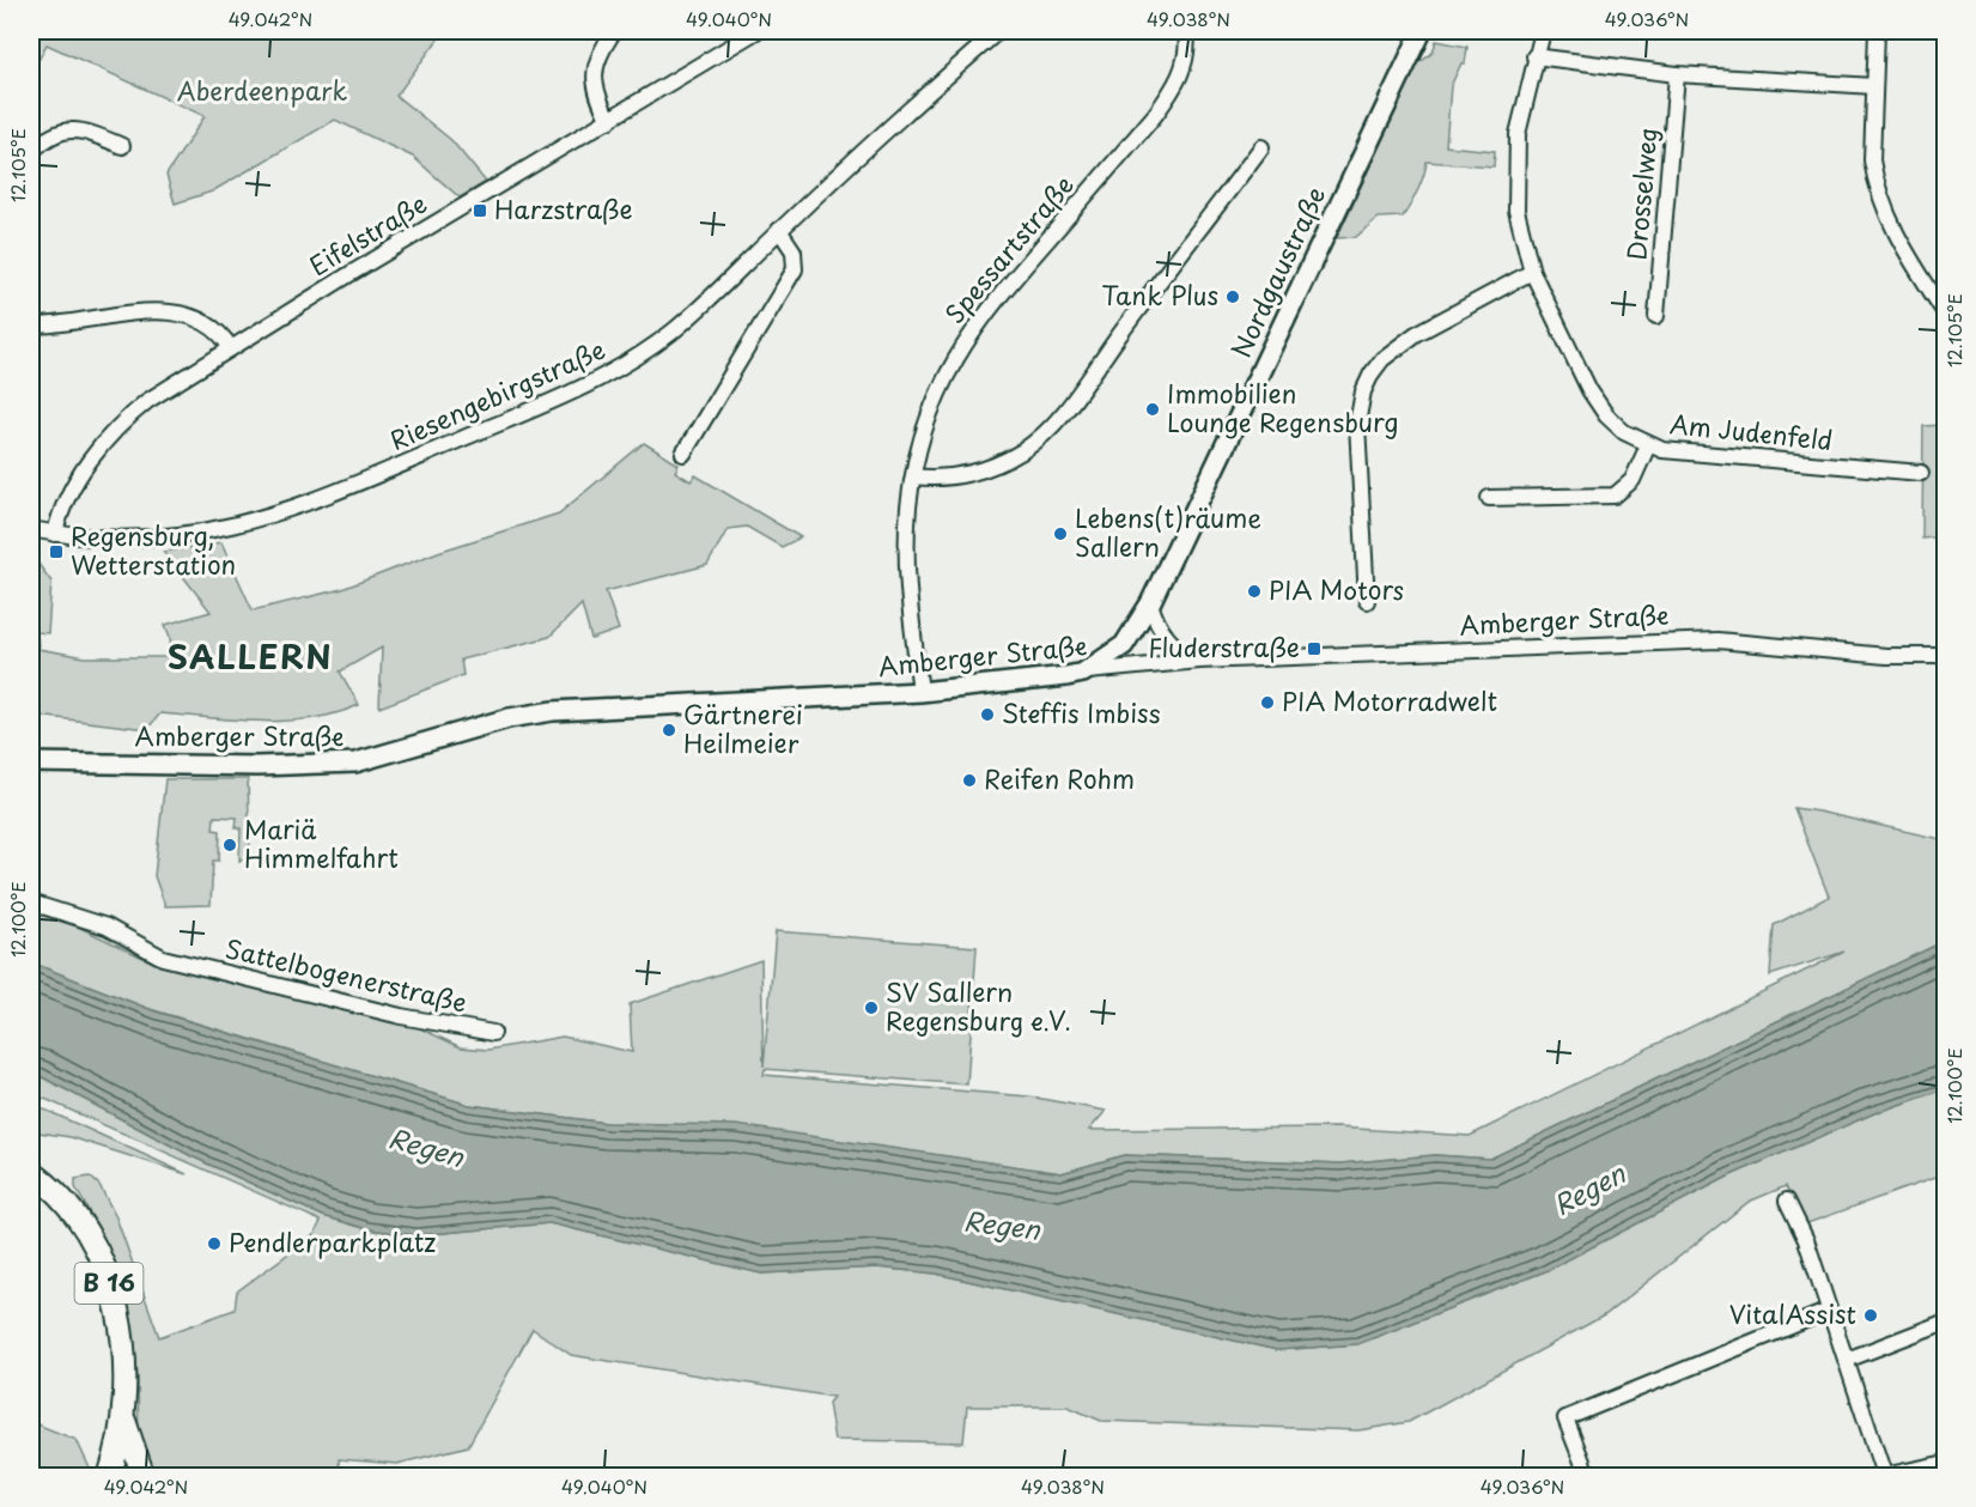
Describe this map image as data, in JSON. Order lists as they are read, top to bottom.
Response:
{
  "streets": {
    "highway": ["B 16"],
    "main road": ["Nordgaustraße", "Amberger Straße"],
    "street": [
      "Drosselweg",
      "Eifelstraße",
      "Spessartstraße",
      "Riesengebirgstraße",
      "Am Judenfeld",
      "Sattelbogenerstraße"
    ]
  },
  "crossings": [
    ["Eifelstraße", "Riesengebirgstraße"],
    ["Spessartstraße", "Amberger Straße"],
    ["Nordgaustraße", "Amberger Straße"]
  ],
  "districts": ["SALLERN"],
  "water": ["Regen"],
  "parks": ["Aberdeenpark"],
  "places": {
    "transit": ["Harzstraße", "Regensburg, Wetterstation", "Fluderstraße"],
    "other": [
      "Tank Plus",
      "Immobilien Lounge Regensburg",
      "Lebens(t)räume Sallern",
      "PIA Motors",
      "PIA Motorradwelt",
      "Steffis Imbiss",
      "Gärtnerei Heilmeier",
      "Reifen Rohm",
      "Mariä Himmelfahrt",
      "SV Sallern Regensburg e.V.",
      "Pendlerparkplatz",
      "VitalAssist"
    ]
  },
  "coordinates": [
    "49.042°N",
    "49.040°N",
    "49.038°N",
    "49.036°N",
    "12.105°E",
    "12.100°E"
  ]
}
